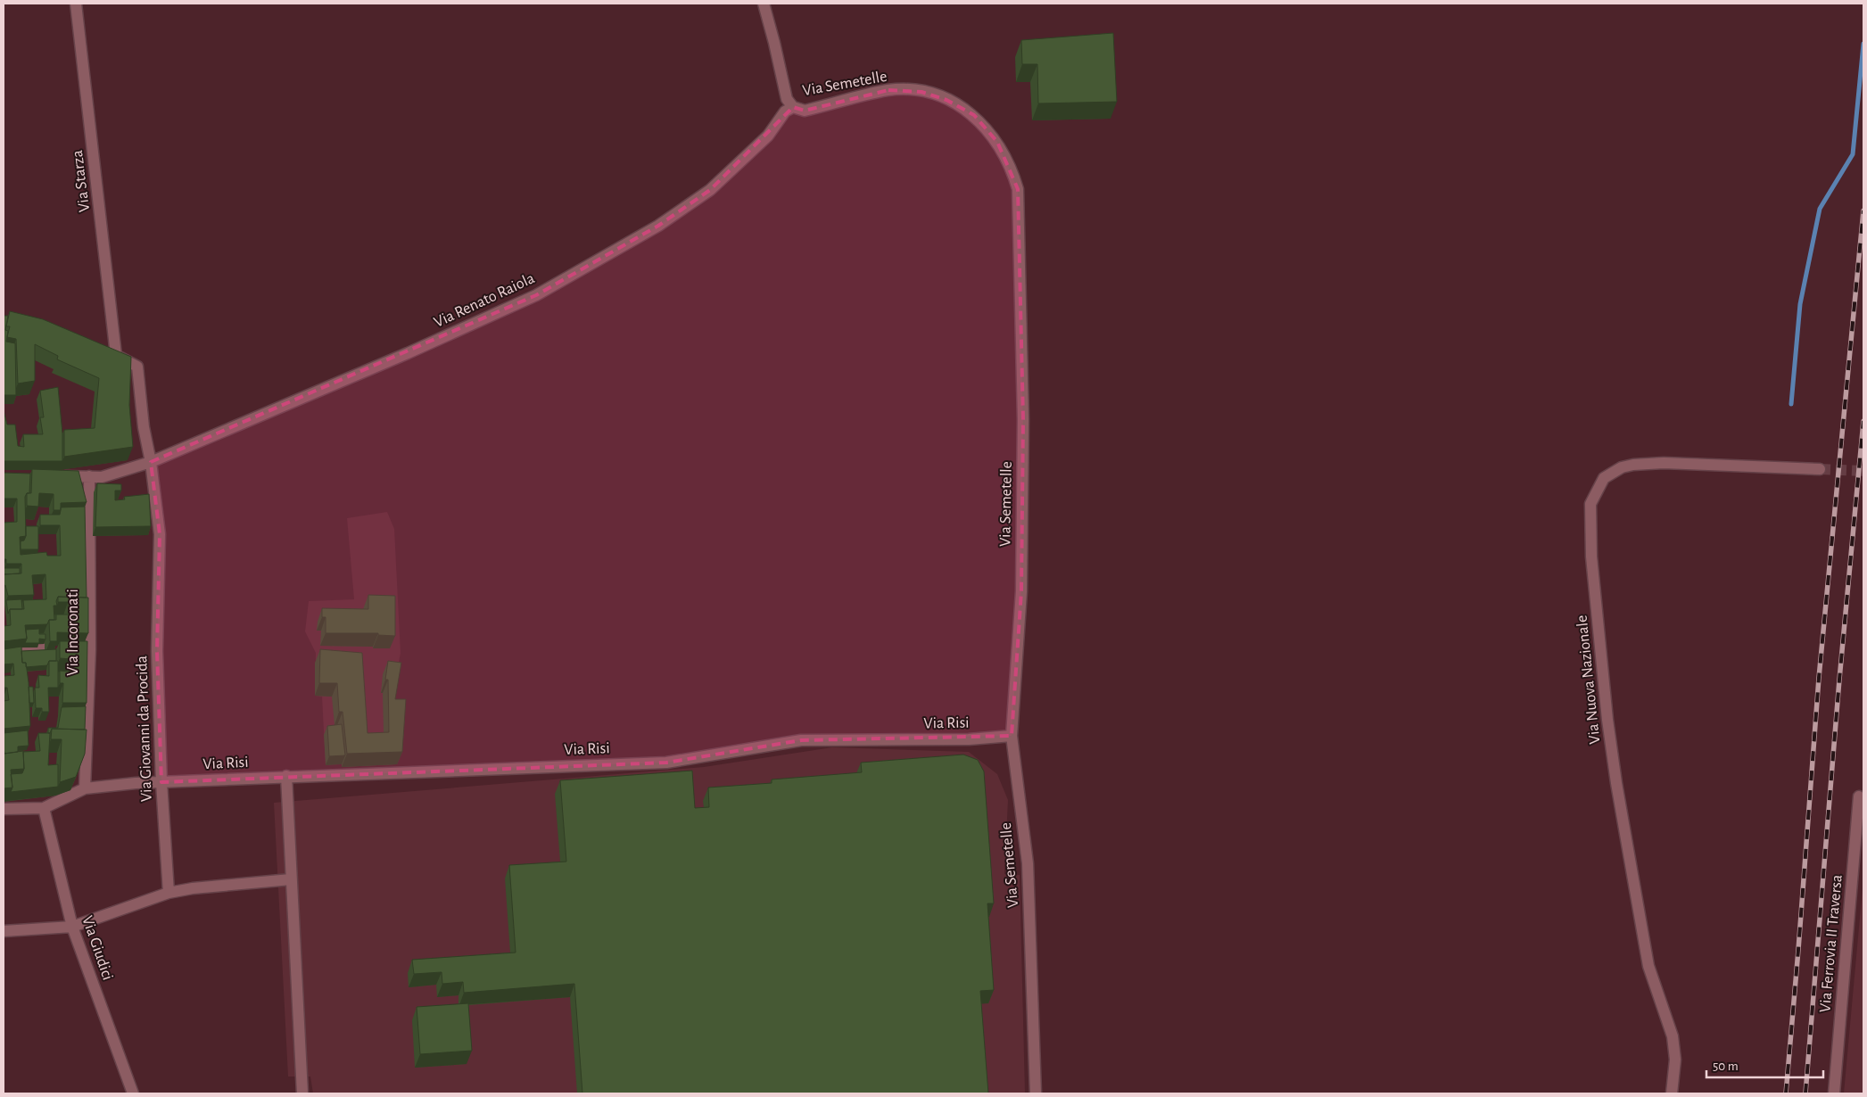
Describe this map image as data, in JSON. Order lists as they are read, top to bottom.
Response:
{
  "streets": {
    "street": [
      "Via Semetelle",
      "Via Starza",
      "Via Renato Raiola",
      "Via Incoronati",
      "Via Nuova Nazionale",
      "Via Risi",
      "Via Giovanni da Procida",
      "Via Ferrovia II Traversa",
      "Via Giudici"
    ]
  },
  "crossings": [
    ["Via Semetelle", "Via Renato Raiola"],
    ["Via Semetelle", "Via Risi"],
    ["Via Starza", "Via Giovanni da Procida"],
    ["Via Renato Raiola", "Via Incoronati"],
    ["Via Renato Raiola", "Via Giovanni da Procida"],
    ["Via Incoronati", "Via Risi"],
    ["Via Risi", "Via Giovanni da Procida"]
  ],
  "scale_bar": "50 m"
}
